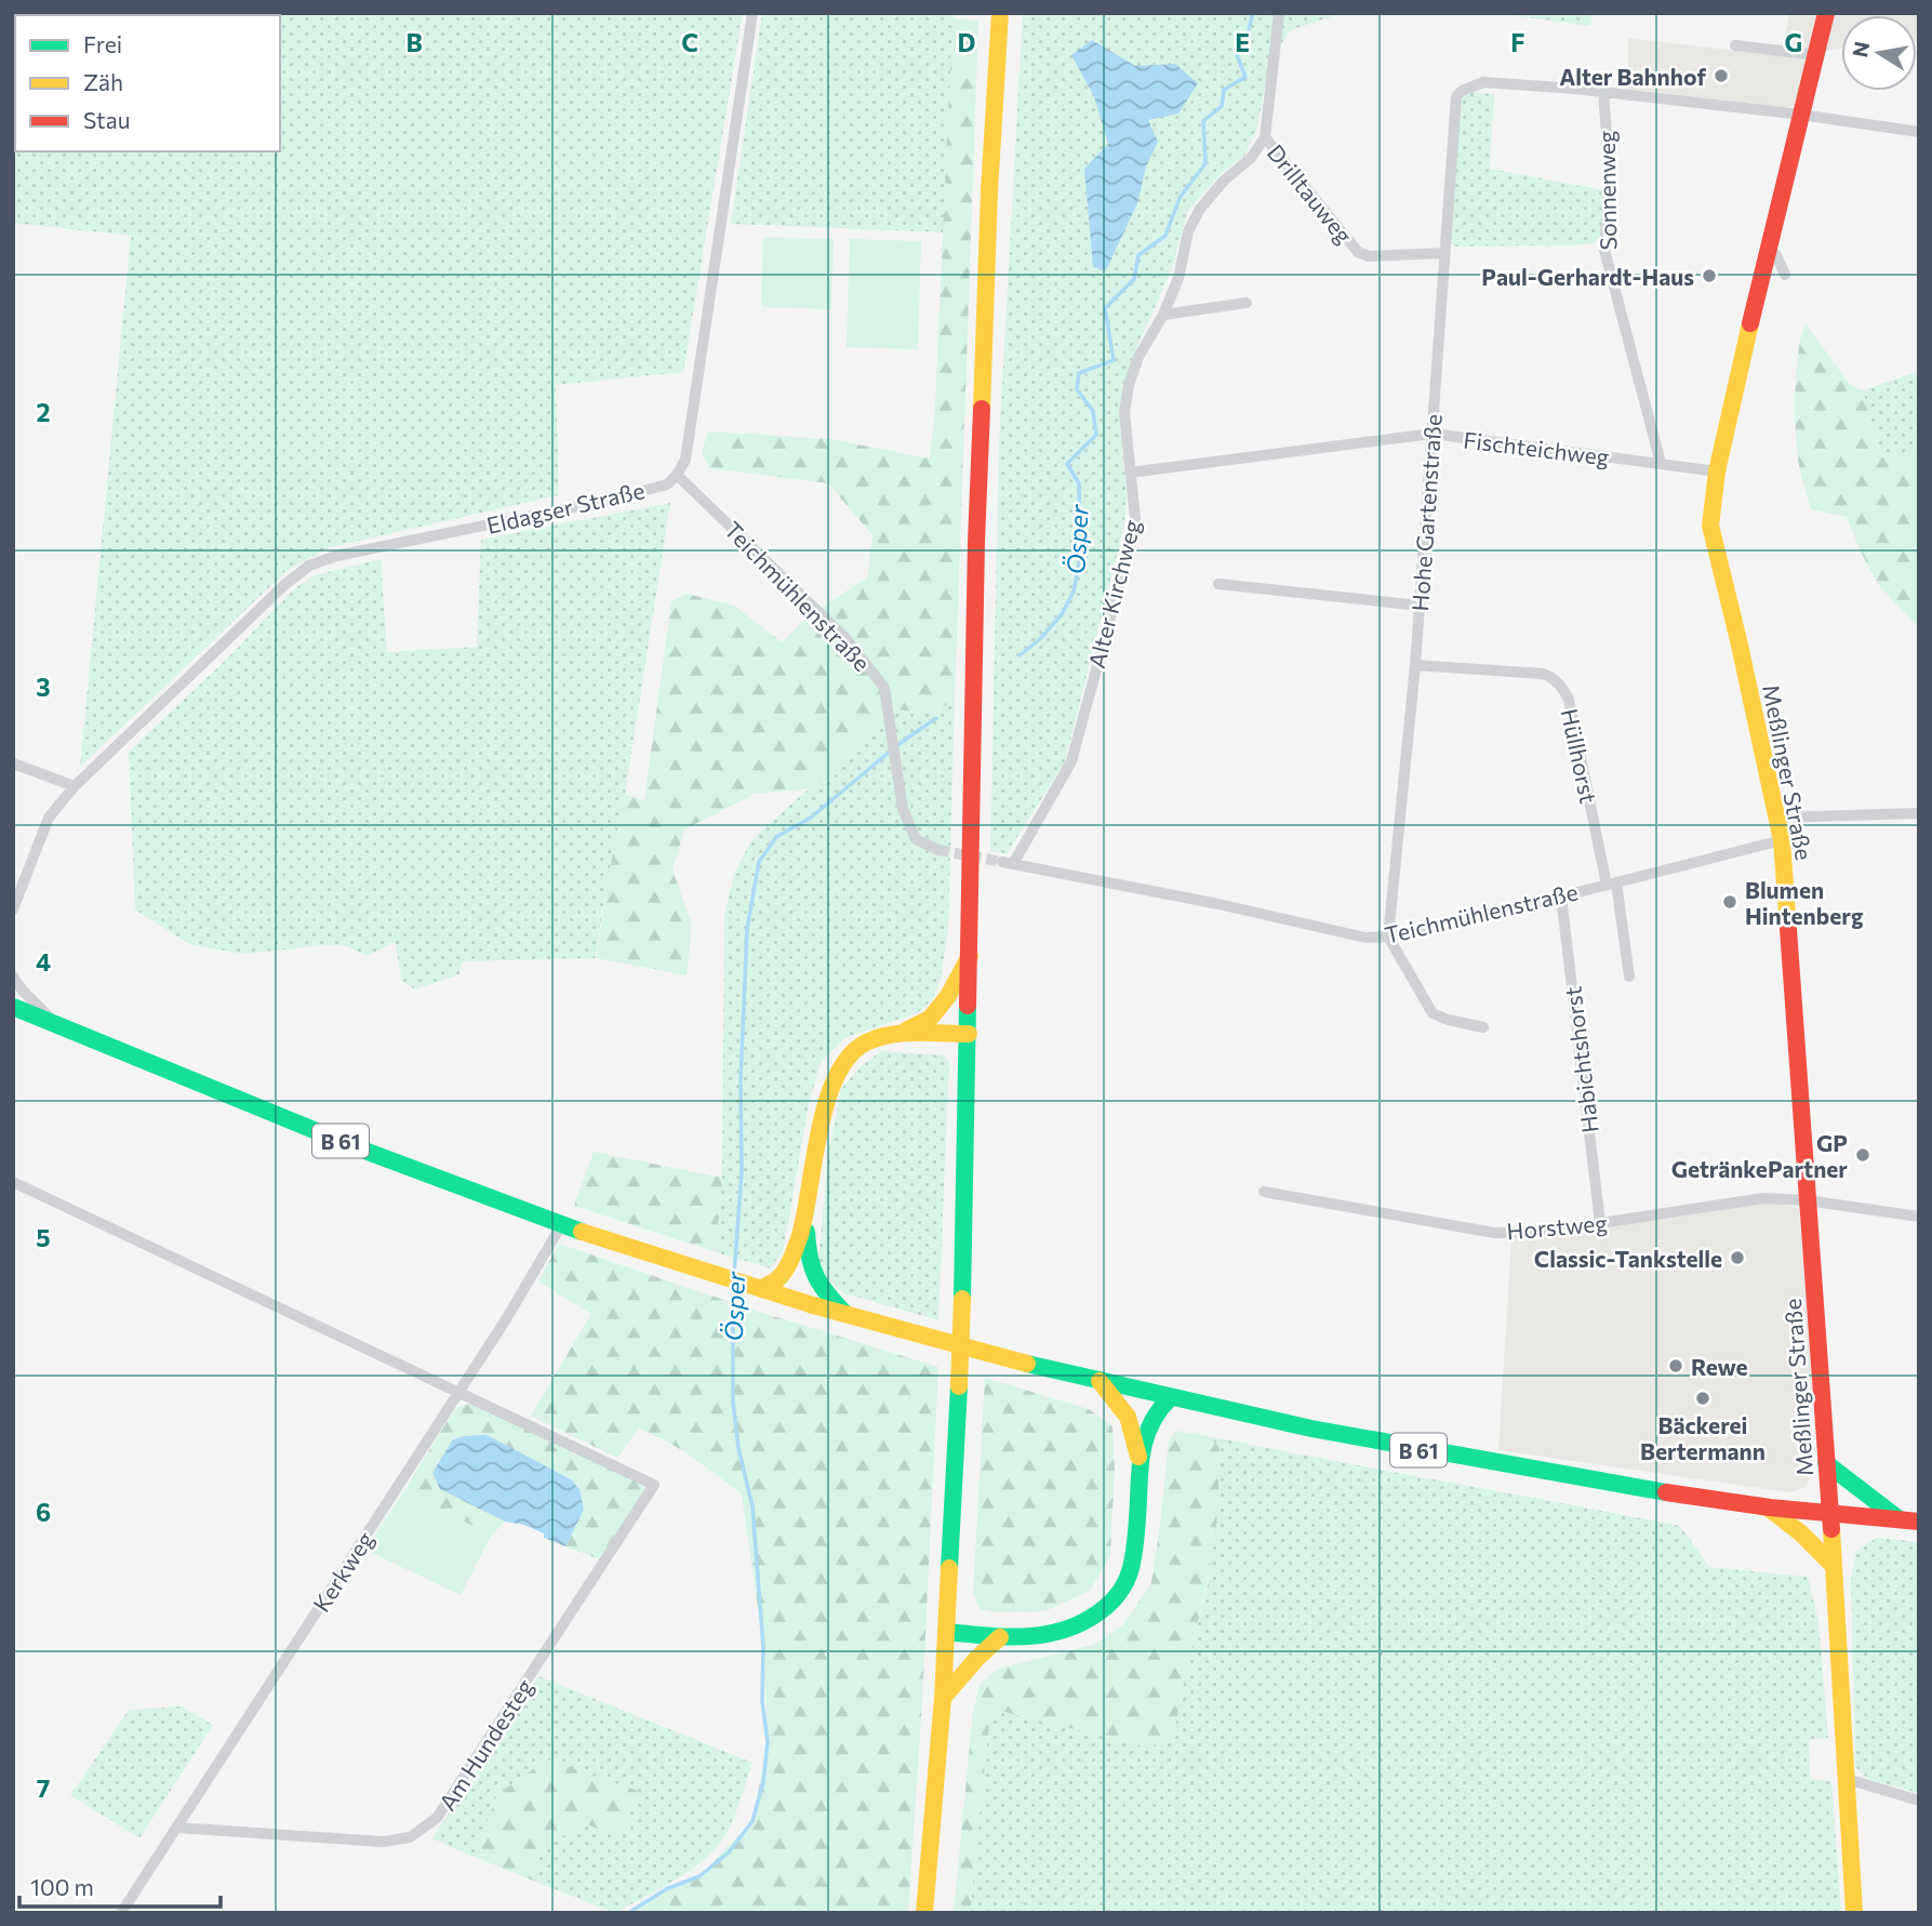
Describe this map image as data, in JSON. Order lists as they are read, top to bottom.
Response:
{
  "streets": {
    "main road": ["Meßlinger Straße", "B 61"],
    "street": [
      "Sonnenweg",
      "Drilltauweg",
      "Fischteichweg",
      "Eldagser Straße",
      "Hohe Gartenstraße",
      "Alter Kirchweg",
      "Teichmühlenstraße",
      "Hüllhorst",
      "Habichtshorst",
      "Horstweg",
      "Kerkweg",
      "Am Hundesteg"
    ]
  },
  "crossings": [
    ["Sonnenweg", "Fischteichweg"],
    ["Sonnenweg", "Hohe Gartenstraße"],
    ["Drilltauweg", "Hohe Gartenstraße"],
    ["Drilltauweg", "Alter Kirchweg"],
    ["Fischteichweg", "Hohe Gartenstraße"],
    ["Fischteichweg", "Alter Kirchweg"],
    ["Fischteichweg", "Meßlinger Straße"],
    ["Eldagser Straße", "Teichmühlenstraße"],
    ["Hohe Gartenstraße", "Teichmühlenstraße"],
    ["Hohe Gartenstraße", "Hüllhorst"],
    ["Alter Kirchweg", "Teichmühlenstraße"],
    ["Teichmühlenstraße", "Hüllhorst"],
    ["Teichmühlenstraße", "Meßlinger Straße"],
    ["Teichmühlenstraße", "Habichtshorst"],
    ["Meßlinger Straße", "B 61"],
    ["Meßlinger Straße", "Horstweg"],
    ["Habichtshorst", "Horstweg"],
    ["B 61", "Kerkweg"],
    ["Kerkweg", "Am Hundesteg"]
  ],
  "water": ["Ösper"],
  "places": [
    "Alter Bahnhof",
    "Paul-Gerhardt-Haus",
    "Blumen Hintenberg",
    "GP GetränkePartner",
    "Classic-Tankstelle",
    "Rewe",
    "Bäckerei Bertermann"
  ],
  "legend": ["Frei", "Zäh", "Stau"],
  "scale_bar": "100 m",
  "north": "left",
  "grid": {
    "columns": [
      "B",
      "C",
      "D",
      "E",
      "F",
      "G"
    ],
    "rows": [
      "2",
      "3",
      "4",
      "5",
      "6",
      "7"
    ]
  }
}
